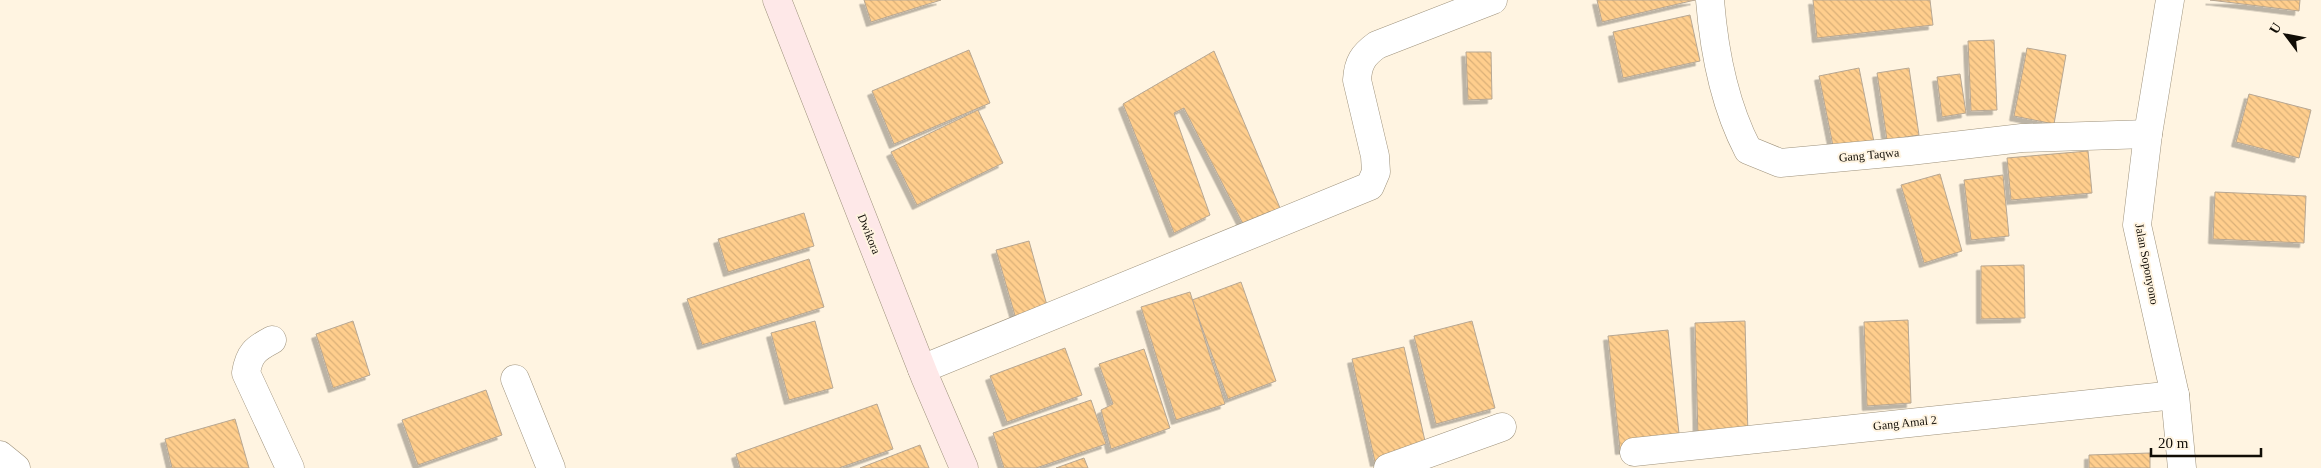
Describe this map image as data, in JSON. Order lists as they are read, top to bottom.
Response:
{
  "streets": {
    "street": [
      "Gang Taqwa",
      "Dwikora",
      "Jalan Soponyono",
      "Gang Amal 2"
    ]
  },
  "crossings": [
    ["Gang Taqwa", "Jalan Soponyono"],
    ["Jalan Soponyono", "Gang Amal 2"]
  ],
  "scale_bar": "20 m",
  "north": "top left"
}
